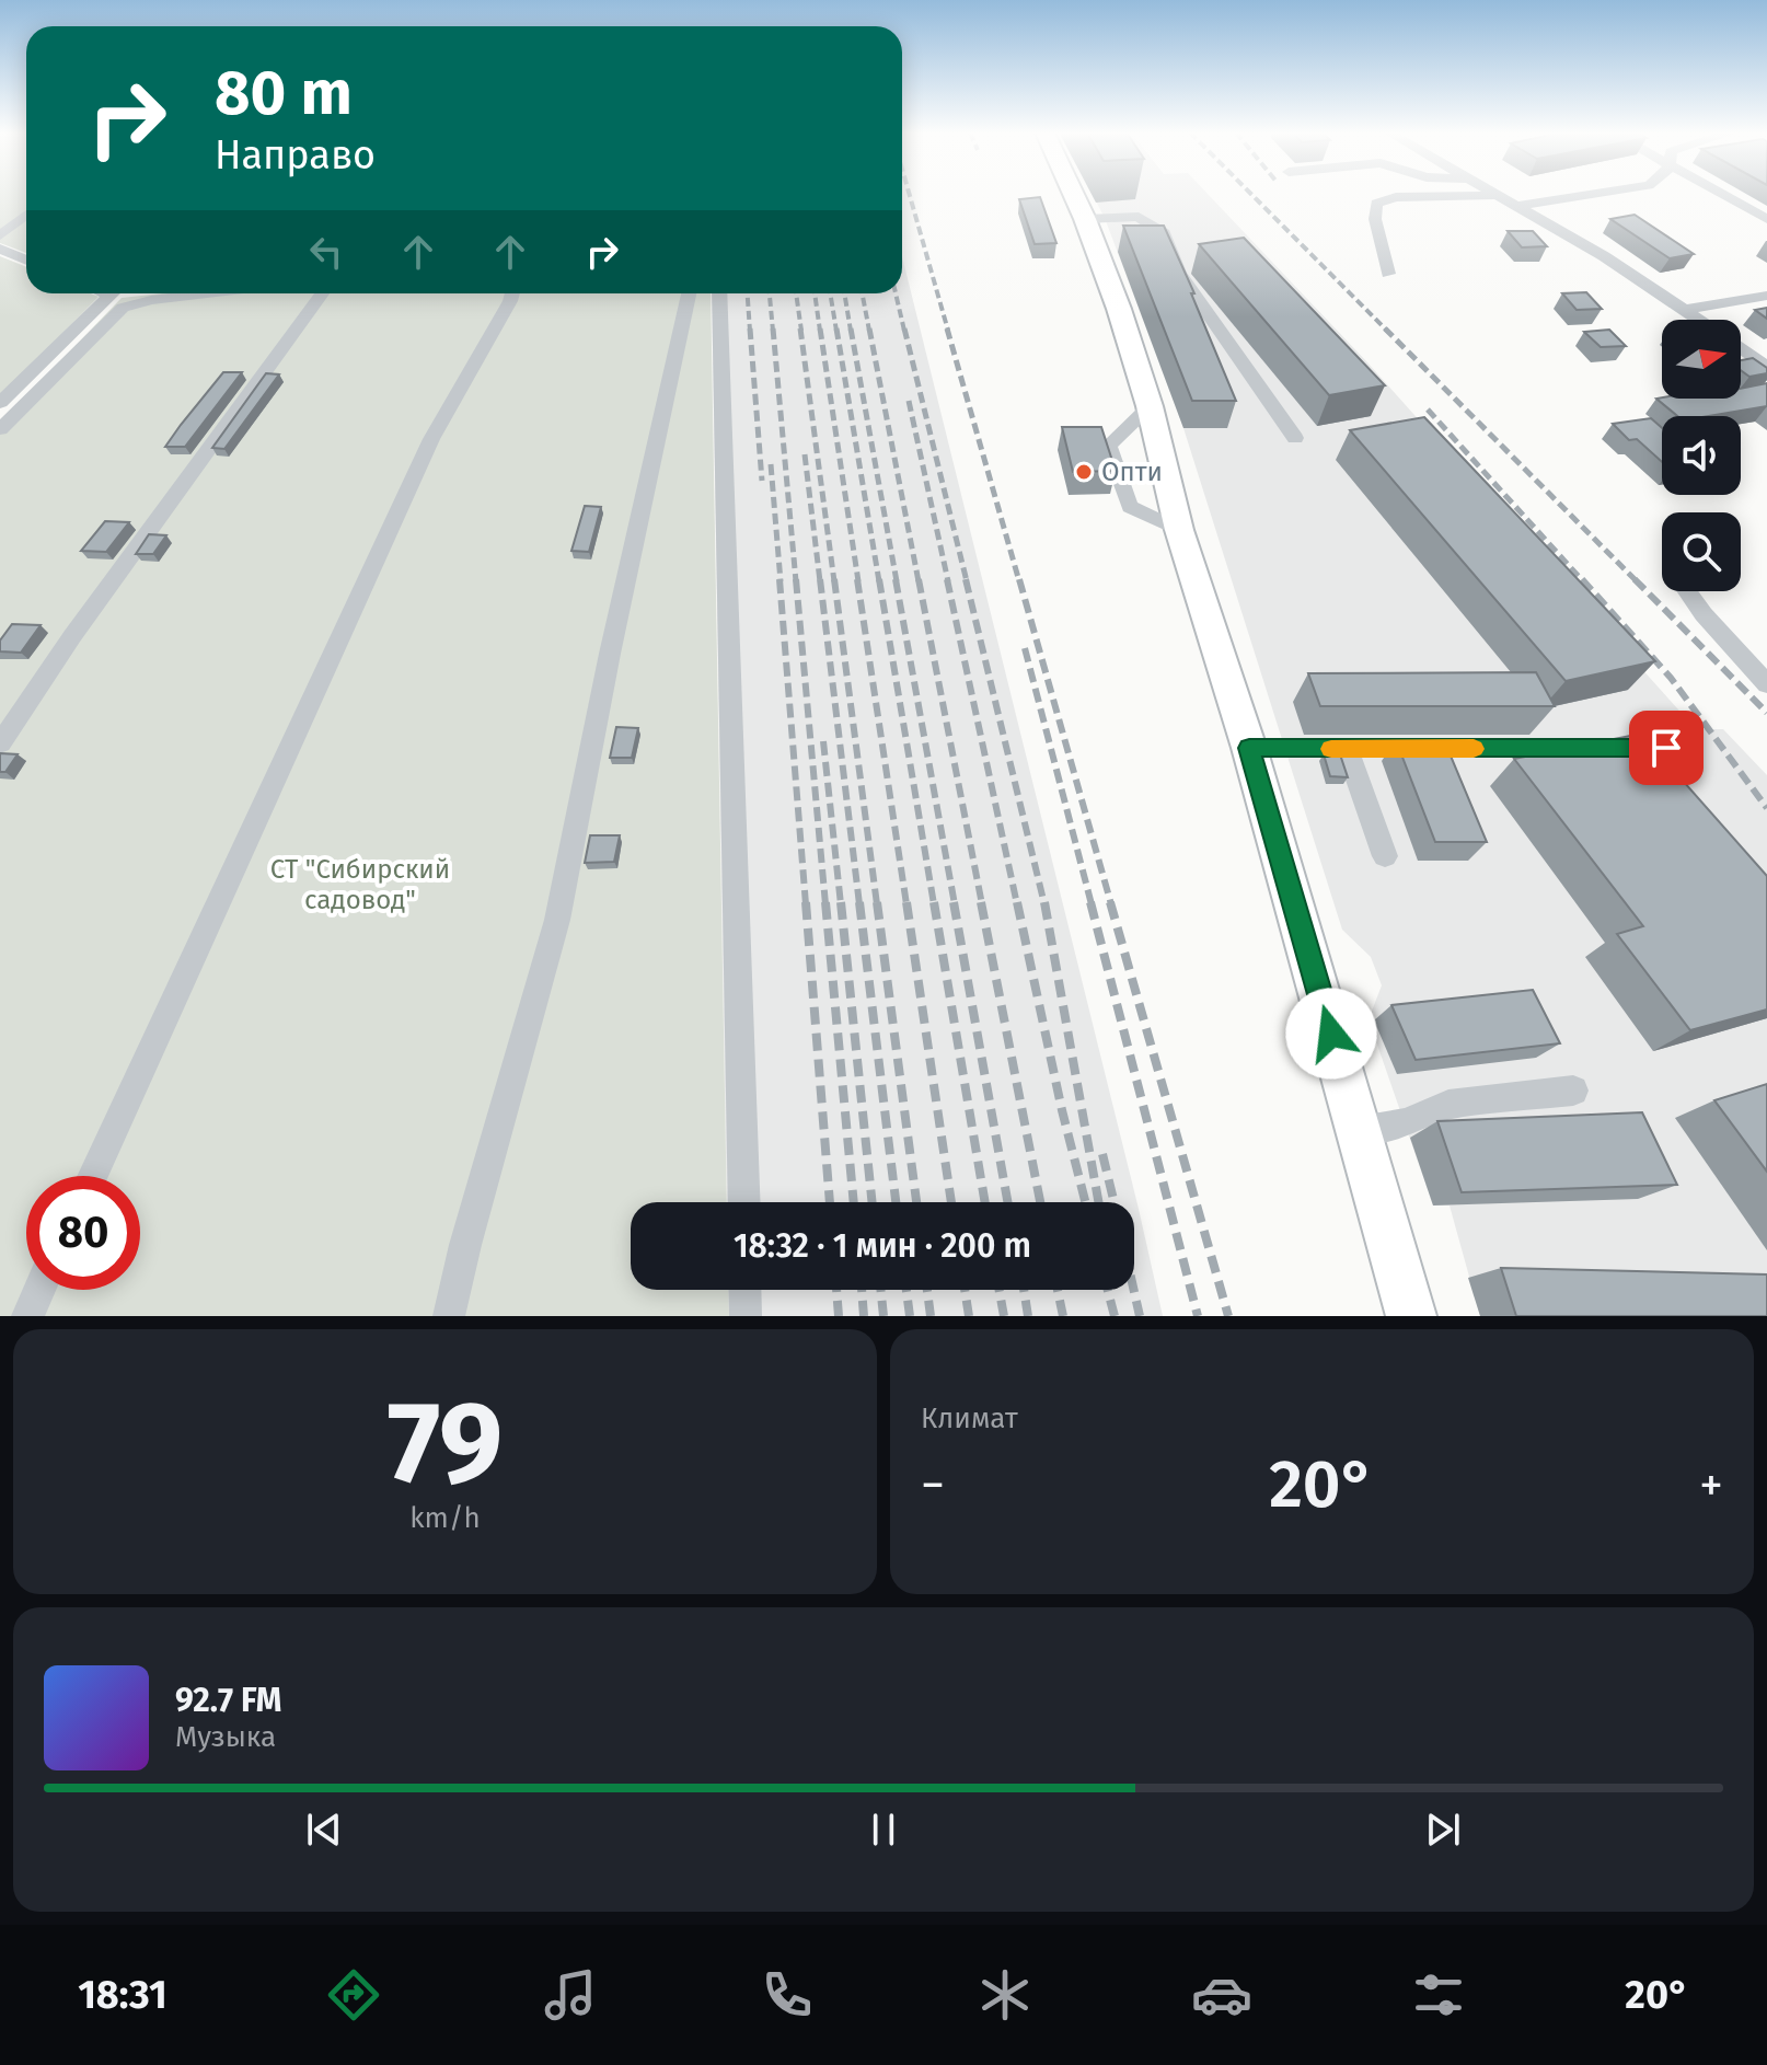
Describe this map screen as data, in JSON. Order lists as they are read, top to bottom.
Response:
{
  "parks": ["СТ \"Сибирский садовод\""],
  "places": ["Опти"],
  "north": "right",
  "page": {
    "turn": ["80 m", "Направо"],
    "limit": "80",
    "trip": "18:32 · 1 мин · 200 m",
    "tile": [
      ["79", "km/h"],
      "Климат"
    ],
    "heat": ["−", "20°", "+"],
    "song": ["92.7 FM", "Музыка"],
    "tabs": ["18:31", "20°"]
  }
}
